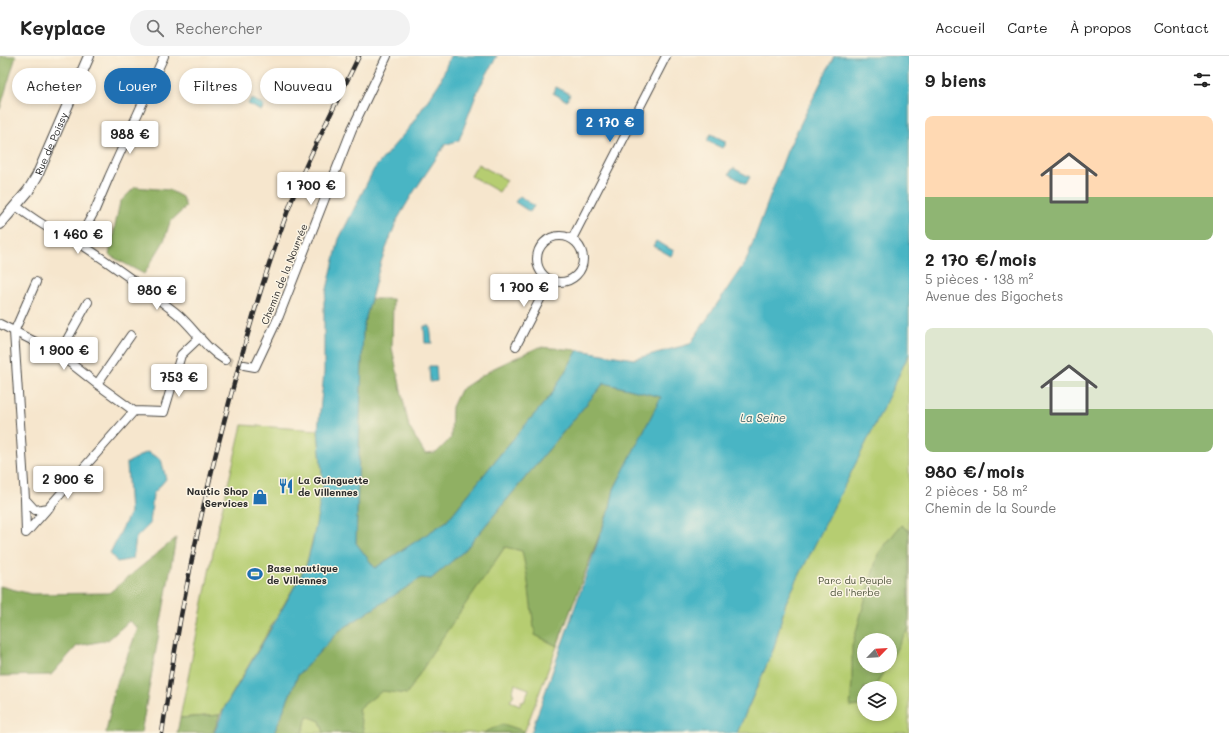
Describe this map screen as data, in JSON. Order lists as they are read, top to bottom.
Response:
{
  "streets": {
    "street": ["Rue de Poissy", "Chemin de la Nourrée"]
  },
  "water": ["La Seine"],
  "parks": ["Parc du Peuple de l'herbe"],
  "places": {
    "restaurant": ["La Guinguette de Villennes"],
    "shop": ["Nautic Shop Services"],
    "sports": ["Base nautique de Villennes"]
  },
  "north": "top right",
  "page": {
    "header": "Keyplace",
    "search": "Rechercher",
    "nav": [
      "Accueil",
      "Carte",
      "À propos",
      "Contact"
    ],
    "heading": "9 biens",
    "chip": [
      "Acheter",
      "Louer",
      "Filtres",
      "Nouveau"
    ],
    "list": [
      {
        "name": "2 170 €/mois",
        "note": "5 pièces · 138 m² · Avenue des Bigochets"
      },
      {
        "name": "980 €/mois",
        "note": "2 pièces · 58 m² · Chemin de la Sourde"
      }
    ],
    "price": [
      "2 170 €",
      "988 €",
      "1 700 €",
      "1 460 €",
      "1 700 €",
      "980 €",
      "1 900 €",
      "753 €",
      "2 900 €"
    ]
  }
}
